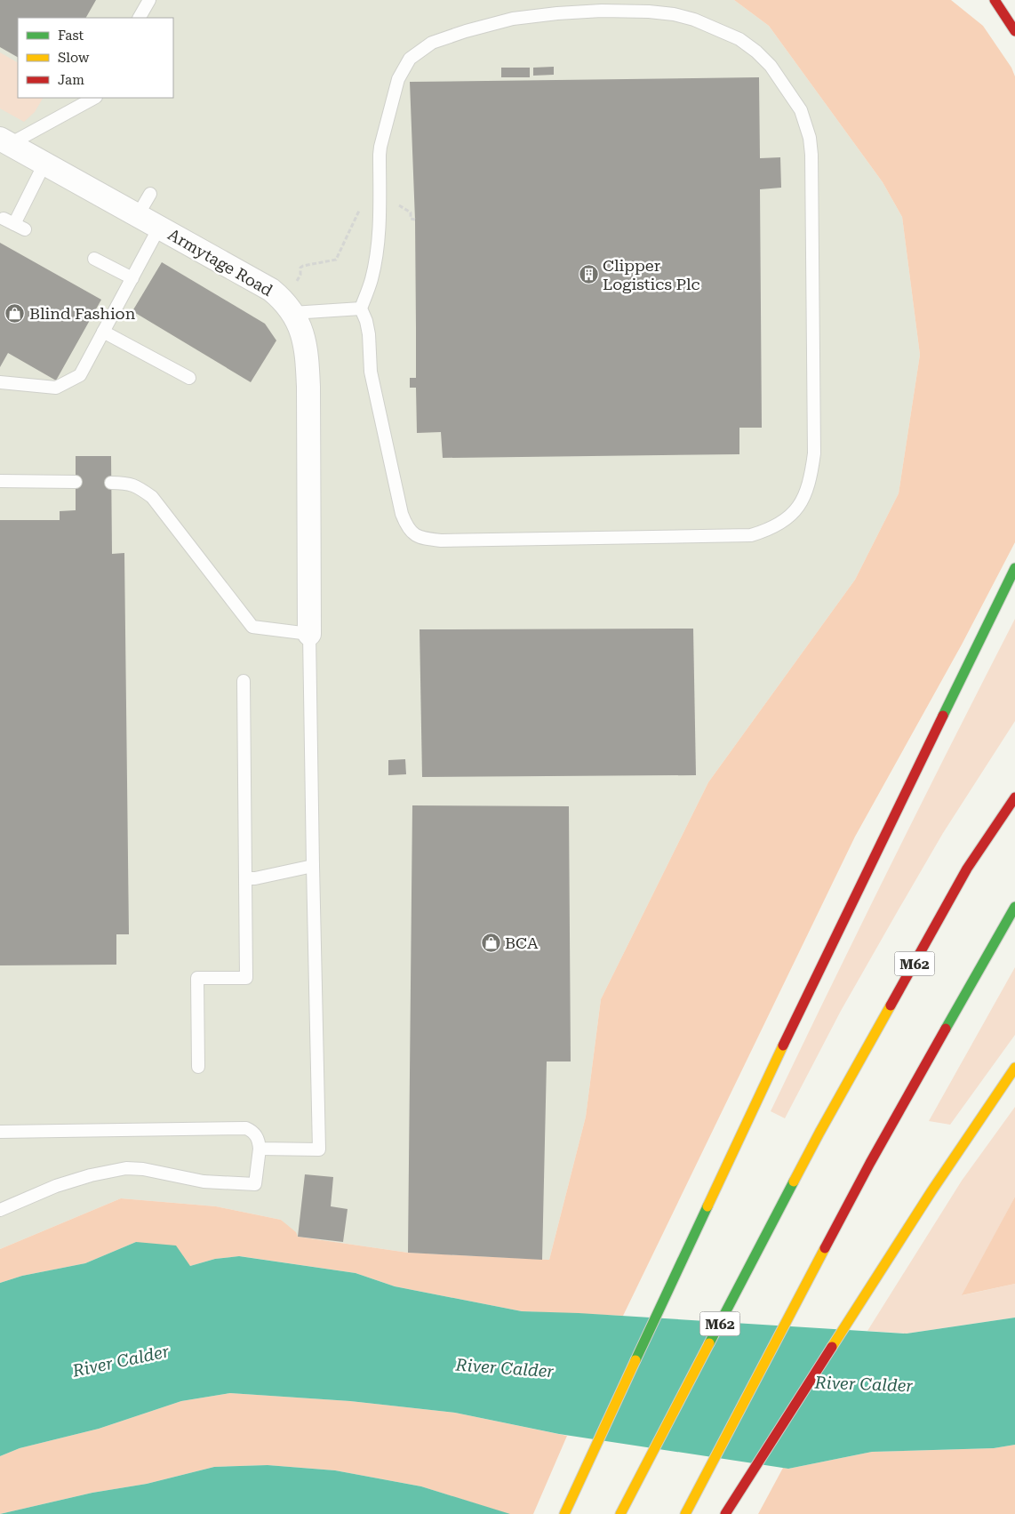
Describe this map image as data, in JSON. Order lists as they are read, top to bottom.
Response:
{
  "streets": {
    "main road": ["M62"],
    "street": ["Armytage Road"]
  },
  "water": ["River Calder"],
  "places": {
    "building": ["Clipper Logistics Plc"],
    "shop": ["Blind Fashion", "BCA"]
  },
  "legend": ["Fast", "Slow", "Jam"]
}
